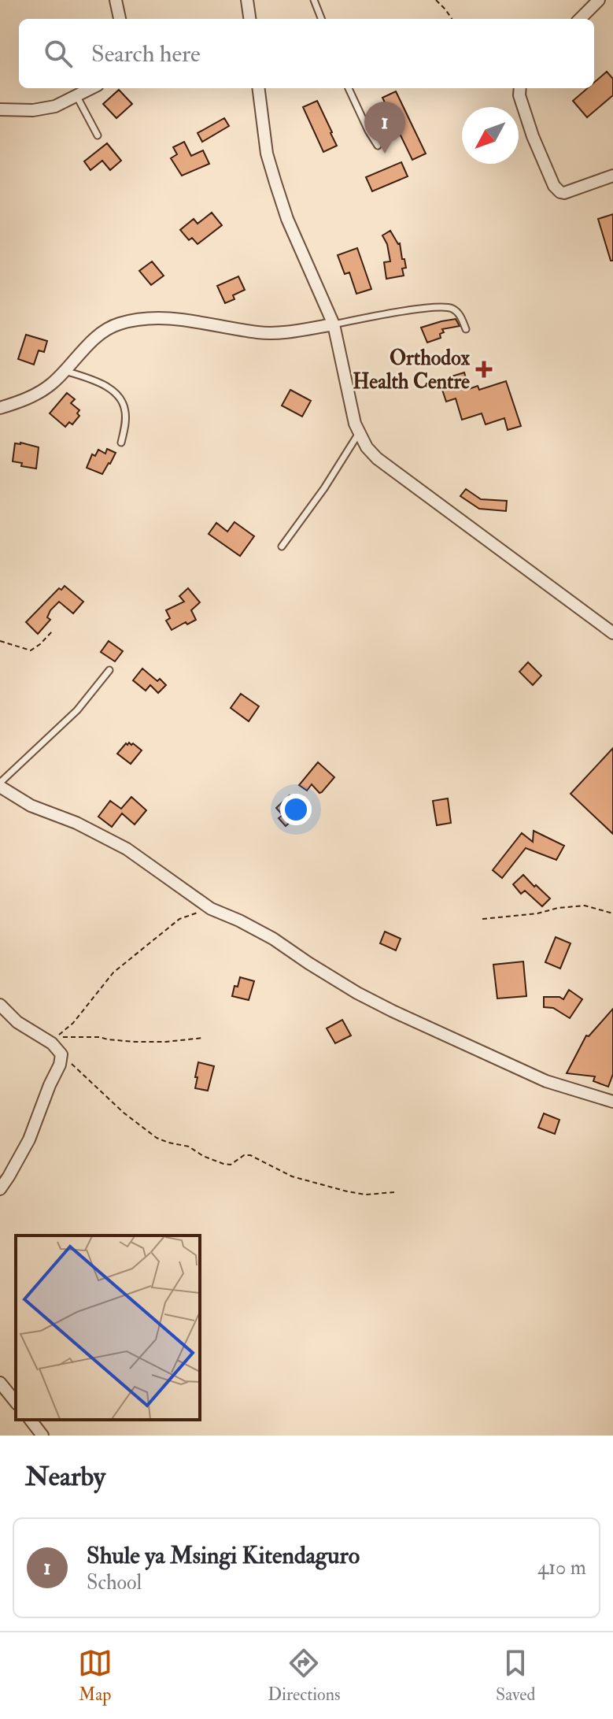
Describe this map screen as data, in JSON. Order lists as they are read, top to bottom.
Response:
{
  "places": {
    "health": ["Orthodox Health Centre"]
  },
  "north": "bottom left",
  "page": {
    "search": "Search here",
    "pins": "1",
    "heading": "Nearby",
    "list": [
      {
        "mark": "1",
        "name": "Shule ya Msingi Kitendaguro",
        "note": "School",
        "value": "410 m"
      }
    ],
    "nav": ["Map", "Directions", "Saved"]
  }
}
